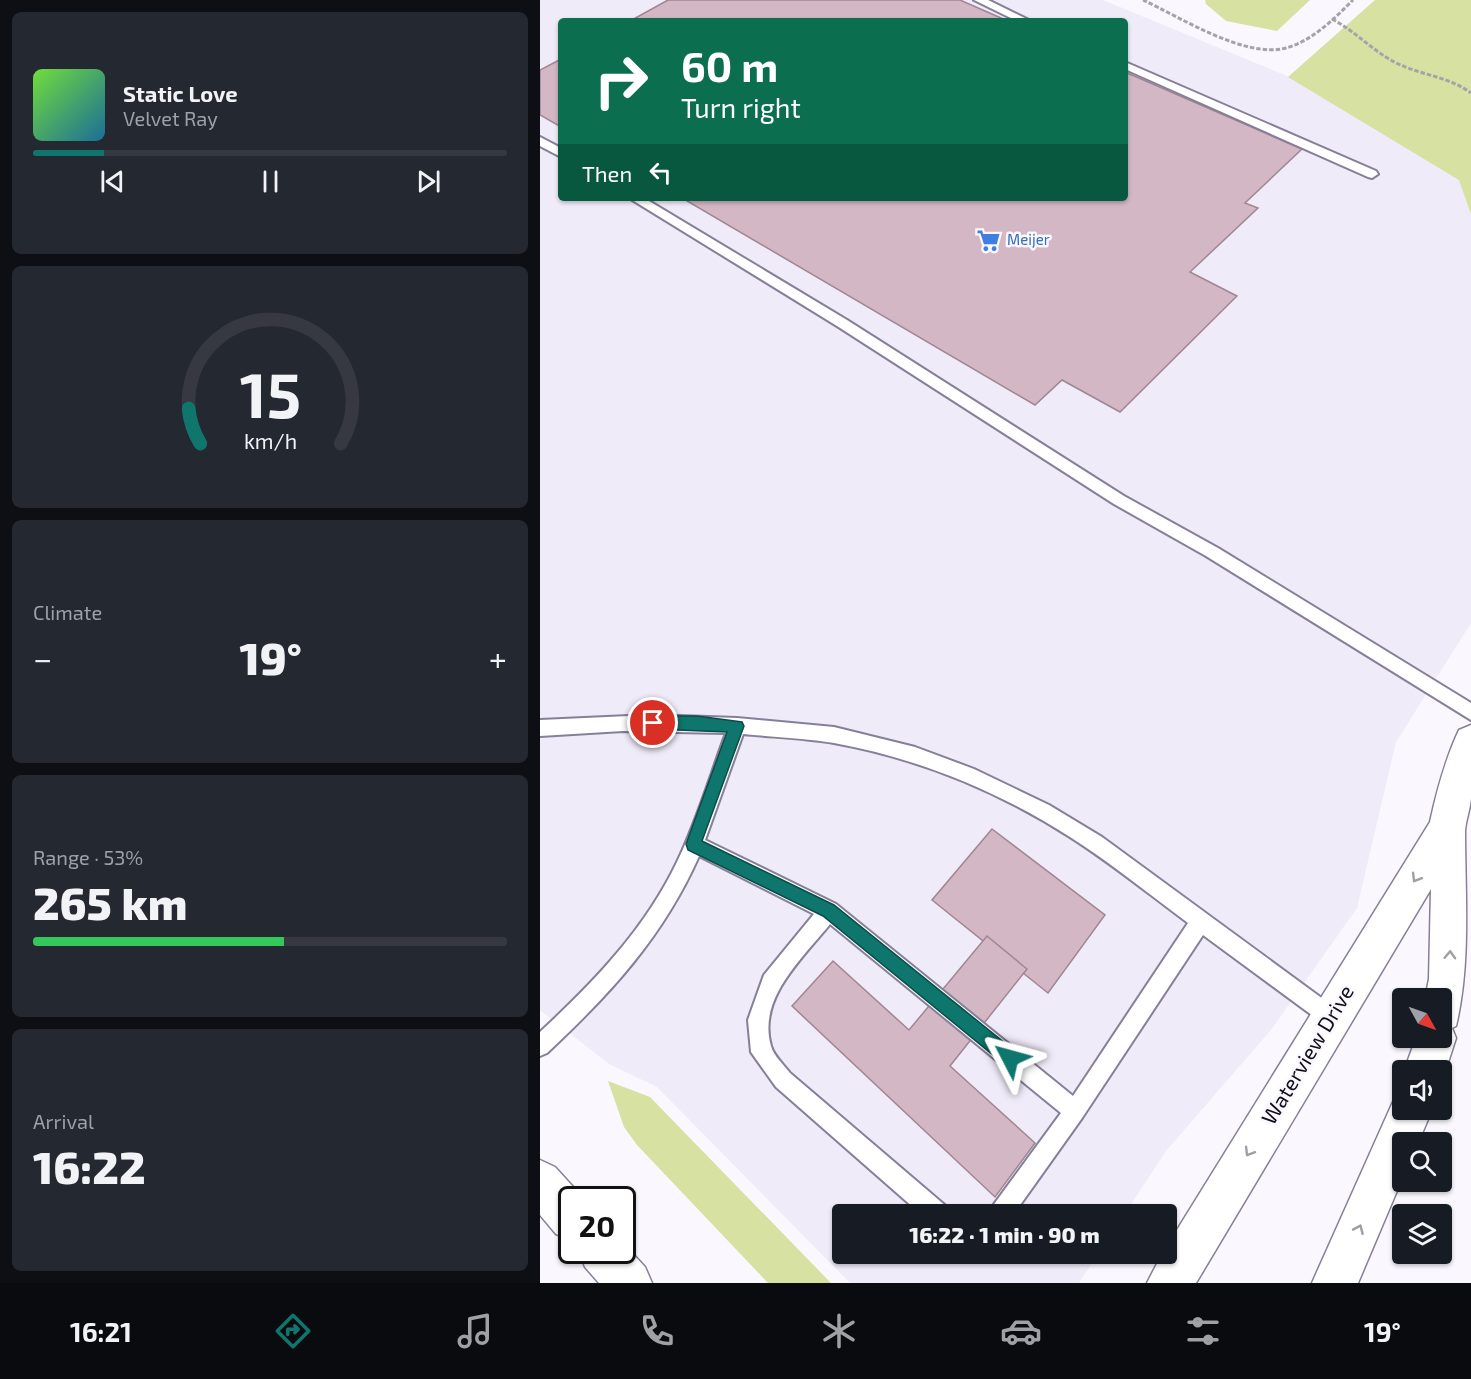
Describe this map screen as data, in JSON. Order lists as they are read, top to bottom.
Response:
{
  "streets": {
    "street": ["Waterview Drive"]
  },
  "places": {
    "supermarket": ["Meijer"]
  },
  "north": "bottom right",
  "page": {
    "turn": ["60 m", "Turn right"],
    "song": ["Static Love", "Velvet Ray"],
    "then": "Then",
    "tile": [
      "Climate",
      ["Range · 53%", "265 km"],
      ["Arrival", "16:22"]
    ],
    "heat": ["−", "19°", "+"],
    "limit": "20",
    "trip": "16:22 · 1 min · 90 m",
    "tabs": ["16:21", "19°"],
    "gauge": ["15", "km/h"]
  }
}
